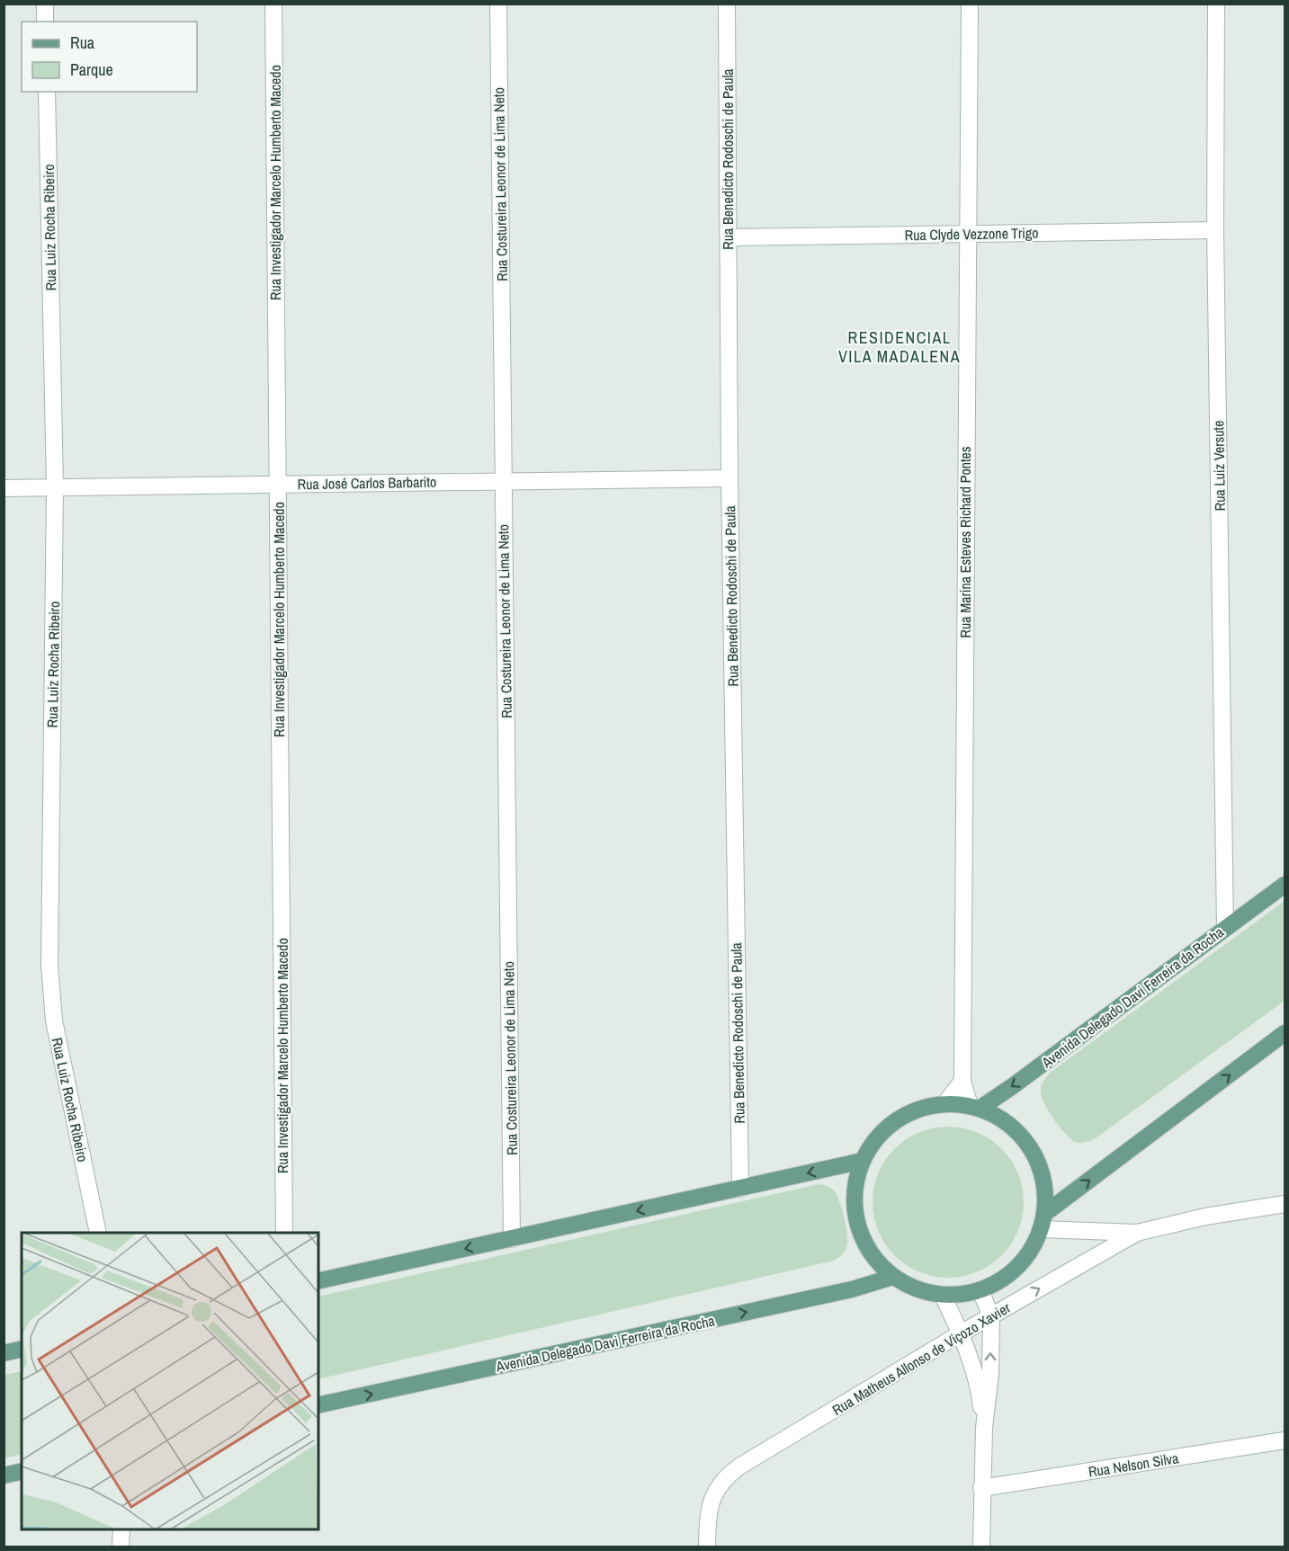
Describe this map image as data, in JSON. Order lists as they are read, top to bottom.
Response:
{
  "streets": {
    "main road": ["Avenida Delegado Davi Ferreira da Rocha"],
    "street": [
      "Rua Benedicto Rodoschi de Paula",
      "Rua Investigador Marcelo Humberto Macedo",
      "Rua Costureira Leonor de Lima Neto",
      "Rua Luiz Rocha Ribeiro",
      "Rua Clyde Vezzone Trigo",
      "Rua Luiz Versute",
      "Rua José Carlos Barbarito",
      "Rua Marina Esteves Richard Pontes",
      "Rua Matheus Allonso de Viçozo Xavier",
      "Rua Nelson Silva"
    ]
  },
  "crossings": [
    ["Rua Benedicto Rodoschi de Paula", "Rua Clyde Vezzone Trigo"],
    ["Rua Benedicto Rodoschi de Paula", "Rua José Carlos Barbarito"],
    ["Rua Investigador Marcelo Humberto Macedo", "Rua José Carlos Barbarito"],
    ["Rua Costureira Leonor de Lima Neto", "Rua José Carlos Barbarito"],
    ["Rua Luiz Rocha Ribeiro", "Rua José Carlos Barbarito"],
    ["Rua Clyde Vezzone Trigo", "Rua Luiz Versute"],
    ["Rua Clyde Vezzone Trigo", "Rua Marina Esteves Richard Pontes"],
    ["Rua Luiz Versute", "Avenida Delegado Davi Ferreira da Rocha"],
    ["Rua Marina Esteves Richard Pontes", "Avenida Delegado Davi Ferreira da Rocha"],
    ["Rua Marina Esteves Richard Pontes", "Rua Matheus Allonso de Viçozo Xavier"],
    ["Avenida Delegado Davi Ferreira da Rocha", "Rua Matheus Allonso de Viçozo Xavier"]
  ],
  "districts": ["RESIDENCIAL VILA MADALENA"],
  "legend": ["Rua", "Parque"]
}
